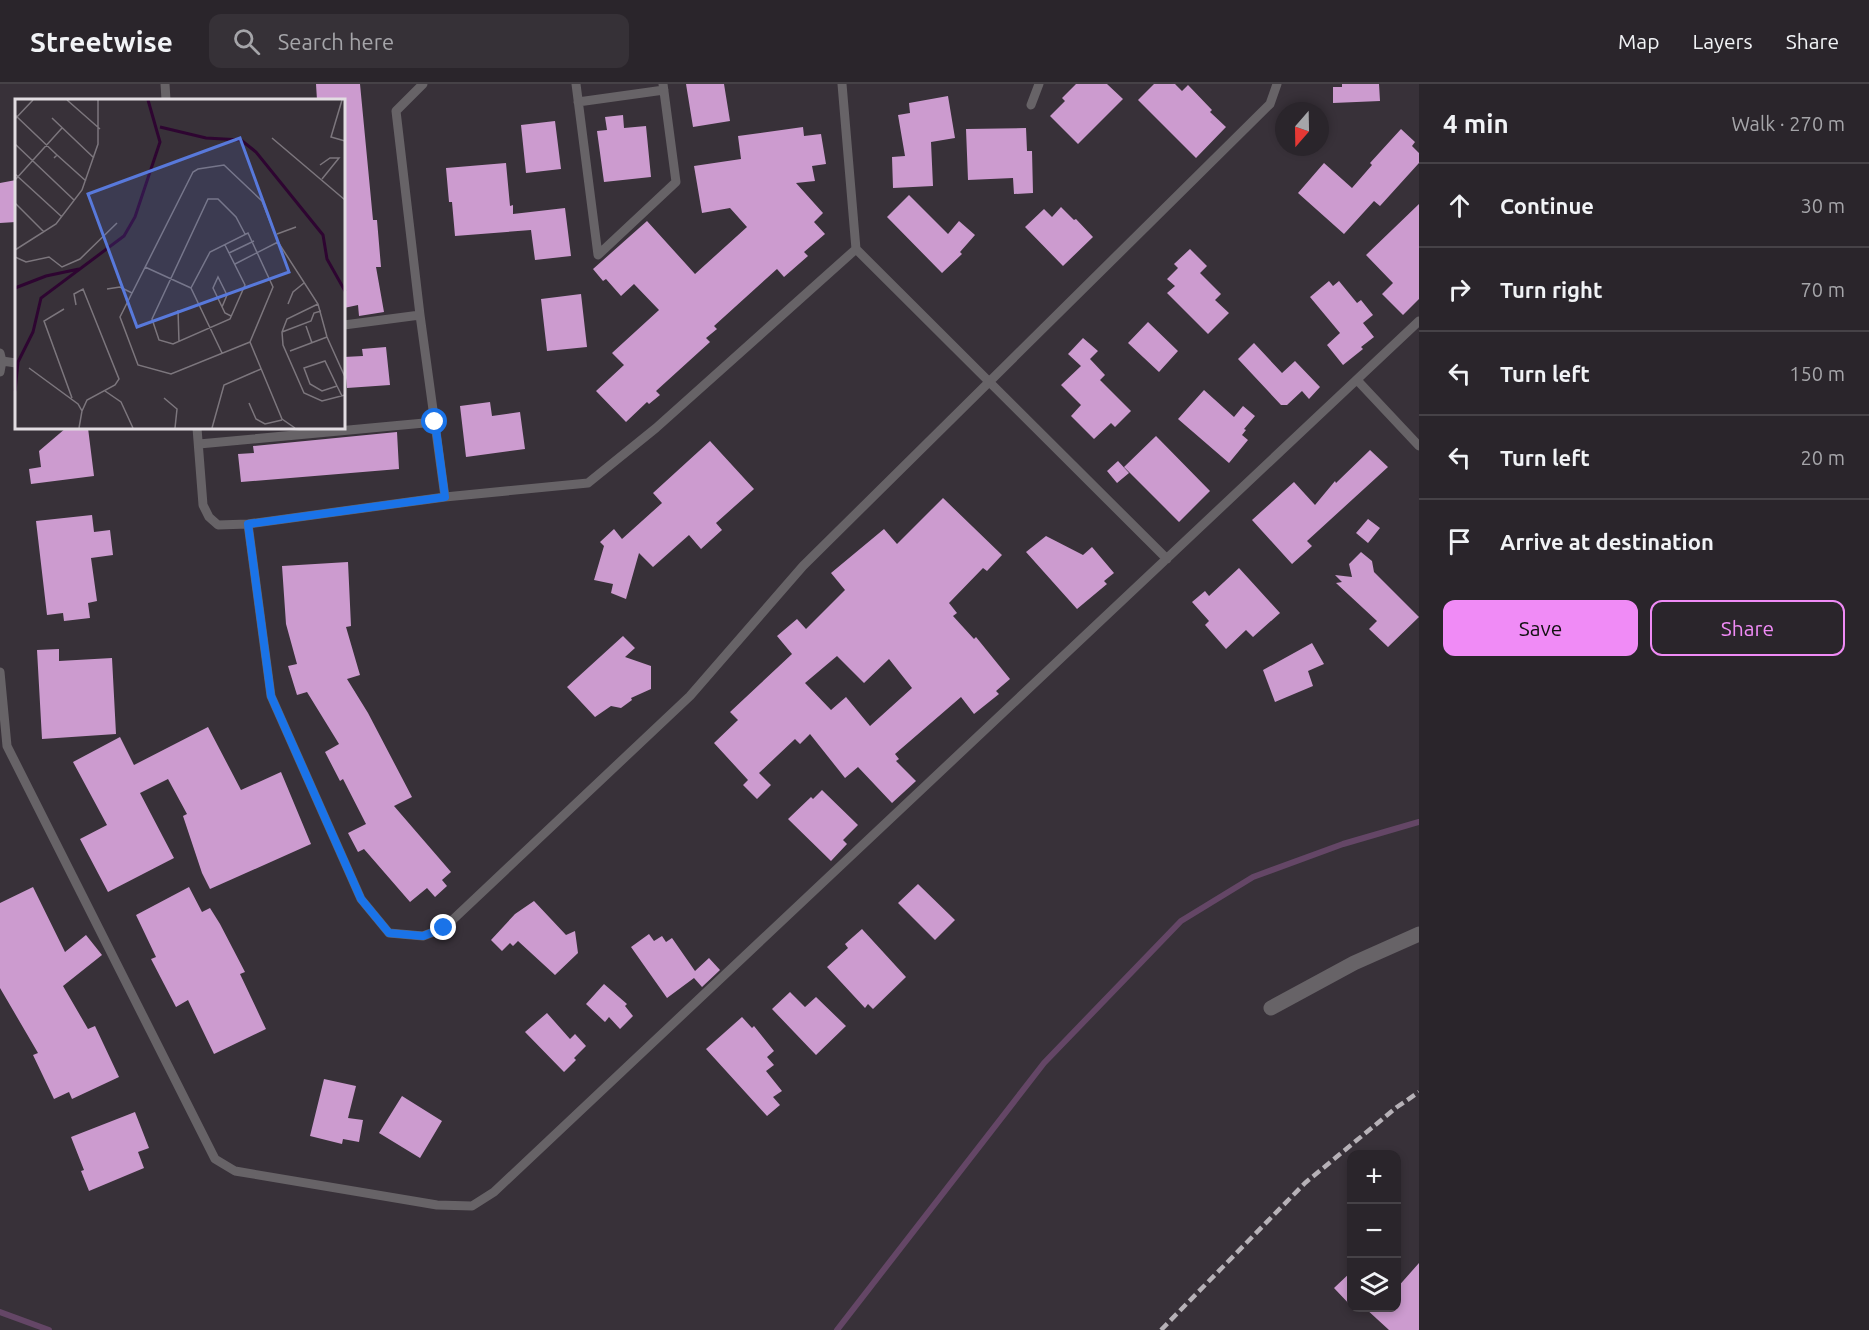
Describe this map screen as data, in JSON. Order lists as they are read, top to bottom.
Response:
{
  "north": "bottom",
  "page": {
    "header": "Streetwise",
    "search": "Search here",
    "nav": ["Map", "Layers", "Share"],
    "heading": ["4 min", "Walk · 270 m"],
    "list": [
      ["Continue", "30 m"],
      ["Turn right", "70 m"],
      ["Turn left", "150 m"],
      ["Turn left", "20 m"],
      "Arrive at destination"
    ],
    "buttons": ["Save", "Share"],
    "map_buttons": ["+", "−"]
  }
}
